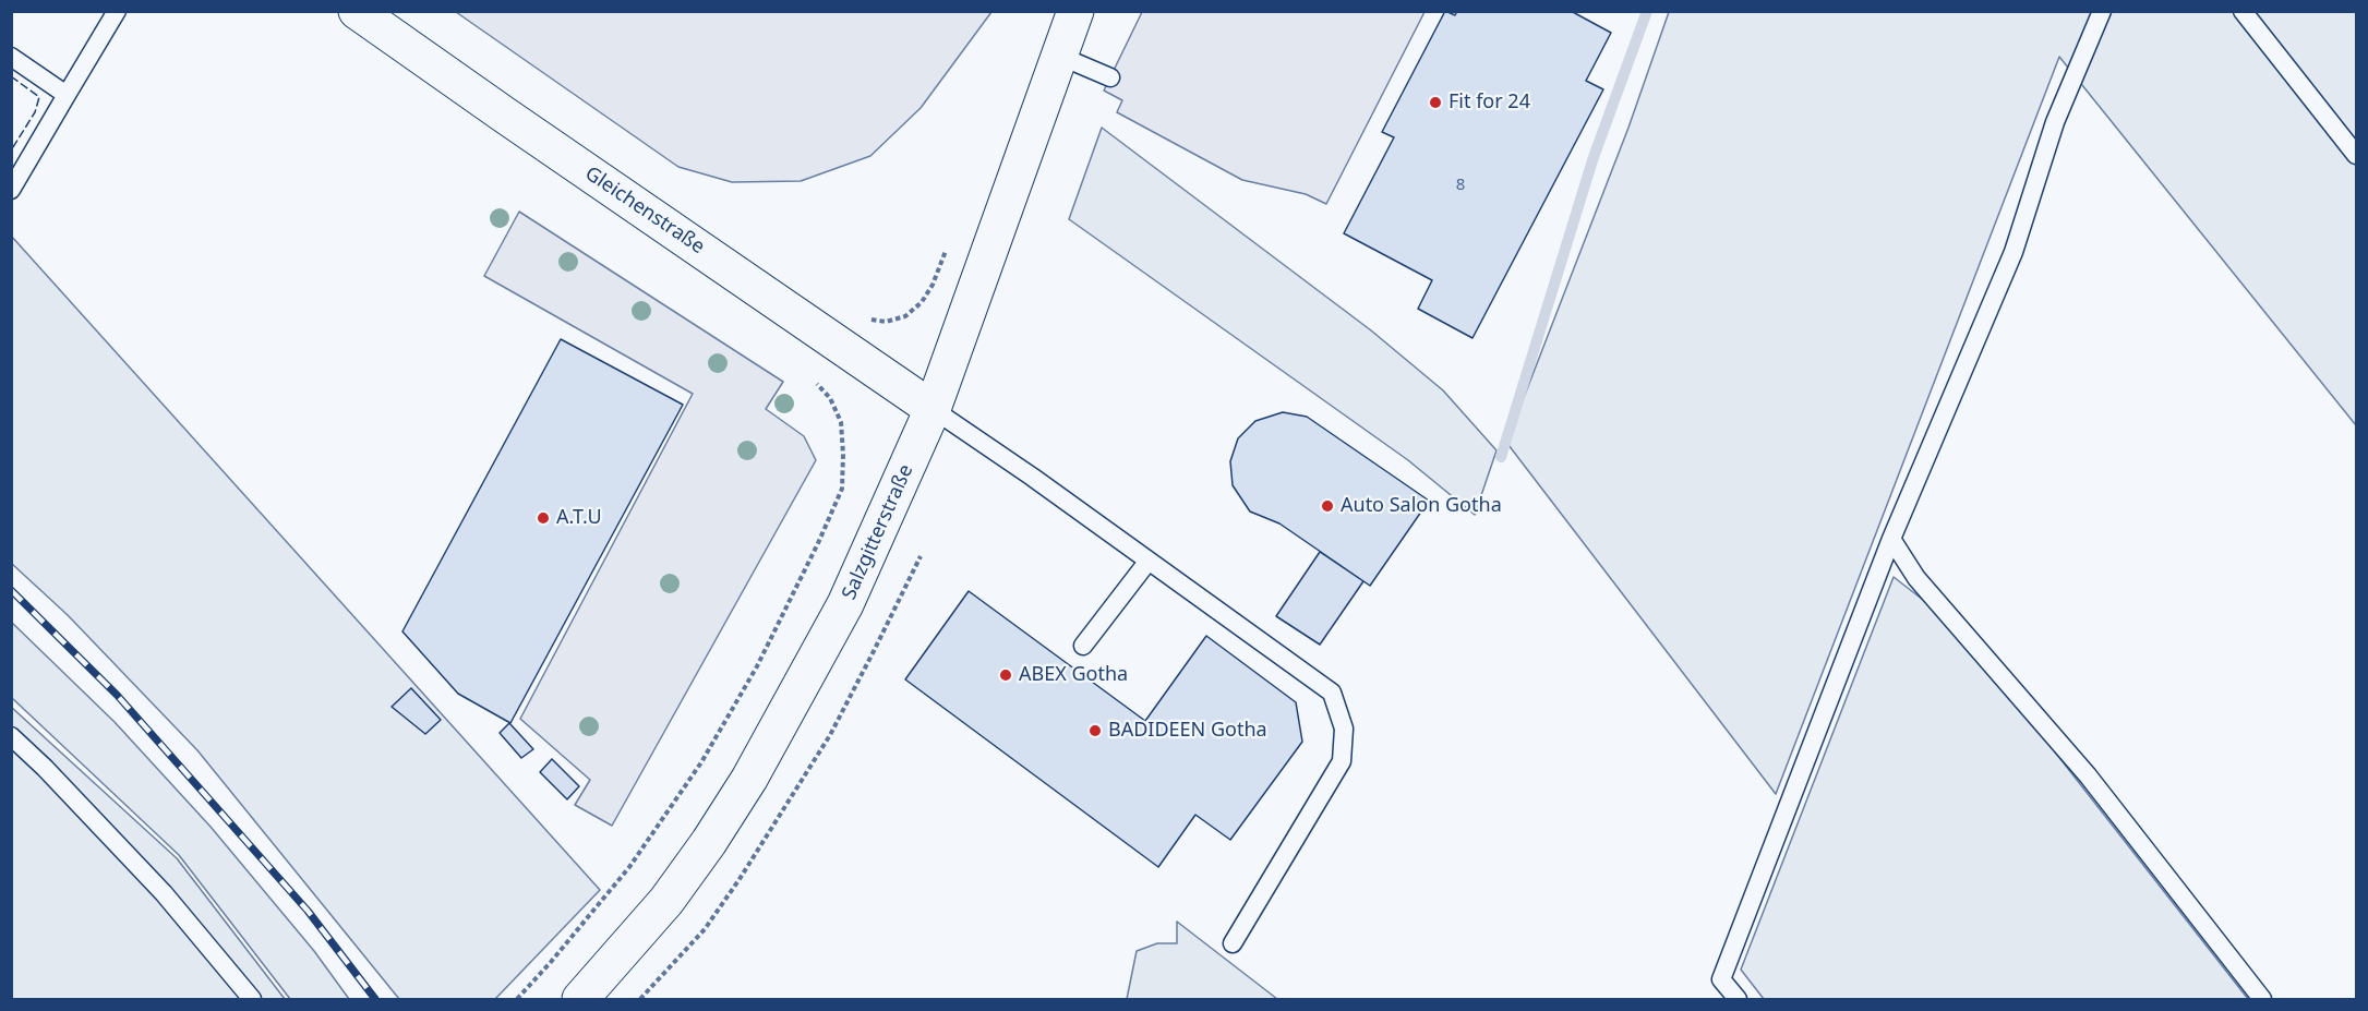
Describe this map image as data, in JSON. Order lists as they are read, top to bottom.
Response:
{
  "streets": {
    "main road": ["Gleichenstraße", "Salzgitterstraße"]
  },
  "crossings": [
    ["Gleichenstraße", "Salzgitterstraße"]
  ],
  "places": [
    "Fit for 24",
    "Auto Salon Gotha",
    "A.T.U",
    "ABEX Gotha",
    "BADIDEEN Gotha"
  ],
  "house_numbers": ["8"]
}
